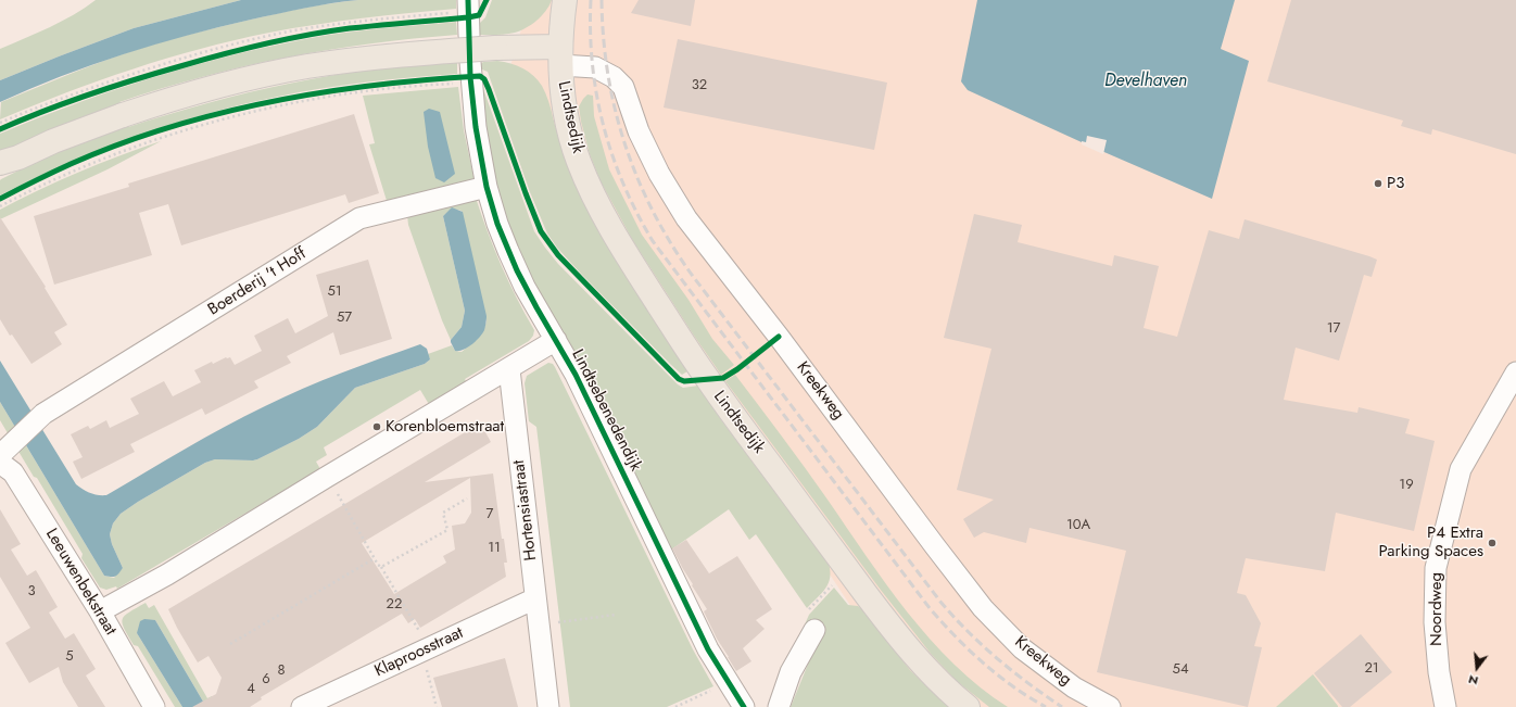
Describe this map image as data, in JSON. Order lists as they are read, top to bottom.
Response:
{
  "streets": {
    "main road": ["Lindtsedijk"],
    "street": [
      "Boerderij 't Hoff",
      "Kreekweg",
      "Lindtsebenedendijk",
      "Hortensiastraat",
      "Leeuwenbekstraat",
      "Noordweg",
      "Klaproosstraat"
    ]
  },
  "crossings": [
    ["Lindtsedijk", "Kreekweg"],
    ["Boerderij 't Hoff", "Lindtsebenedendijk"],
    ["Hortensiastraat", "Klaproosstraat"]
  ],
  "water": ["Develhaven"],
  "places": ["P3", "Korenbloemstraat", "P4 Extra Parking Spaces"],
  "house_numbers": [
    "32",
    "51",
    "57",
    "17",
    "19",
    "7",
    "10A",
    "11",
    "3",
    "22",
    "5",
    "21",
    "54",
    "8",
    "6",
    "4"
  ],
  "north": "bottom"
}
